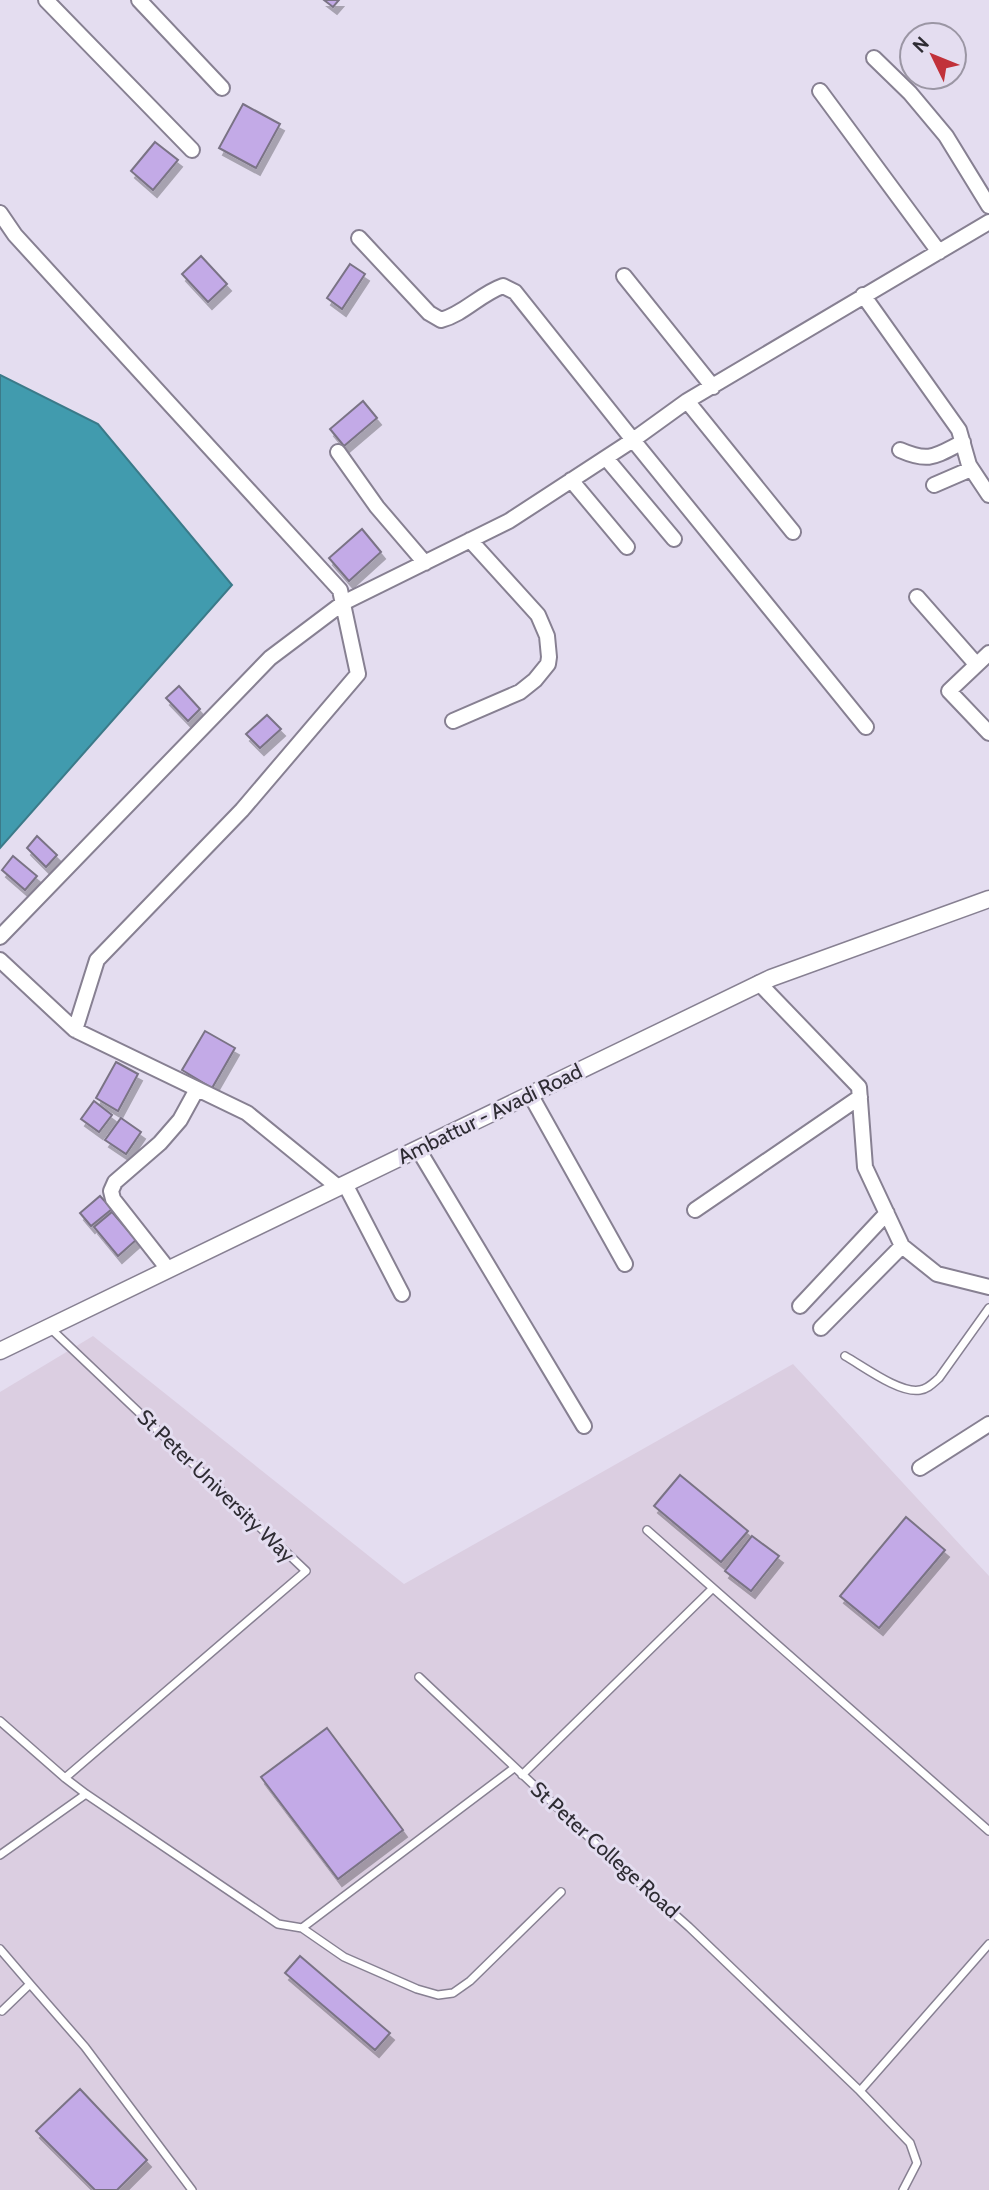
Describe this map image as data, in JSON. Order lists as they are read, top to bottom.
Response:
{
  "streets": {
    "street": ["Ambattur - Avadi Road"],
    "lane": ["St Peter University Way", "St Peter College Road"]
  },
  "crossings": [
    ["Ambattur - Avadi Road", "St Peter University Way"]
  ],
  "north": "top left"
}
